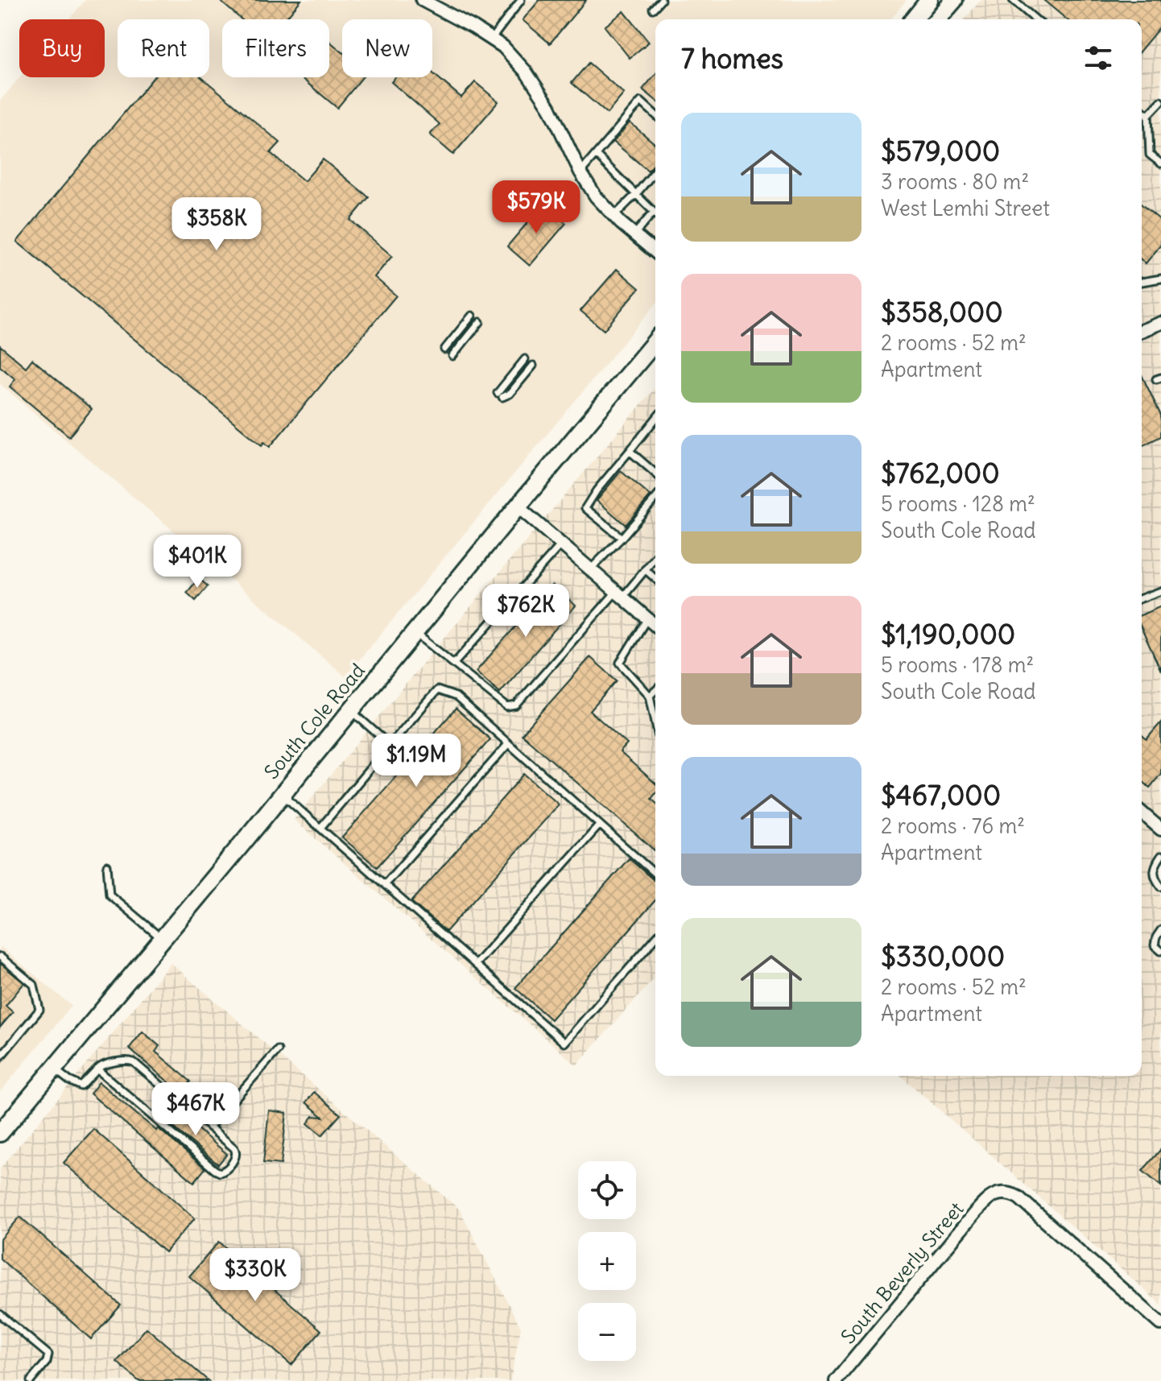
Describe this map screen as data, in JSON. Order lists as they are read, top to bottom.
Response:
{
  "streets": {
    "main road": ["South Cole Road"],
    "street": ["South Beverly Street"]
  },
  "page": {
    "chip": [
      "Buy",
      "Rent",
      "Filters",
      "New"
    ],
    "heading": "7 homes",
    "list": [
      {
        "name": "$579,000",
        "note": "3 rooms · 80 m² · West Lemhi Street"
      },
      {
        "name": "$358,000",
        "note": "2 rooms · 52 m² · Apartment"
      },
      {
        "name": "$762,000",
        "note": "5 rooms · 128 m² · South Cole Road"
      },
      {
        "name": "$1,190,000",
        "note": "5 rooms · 178 m² · South Cole Road"
      },
      {
        "name": "$467,000",
        "note": "2 rooms · 76 m² · Apartment"
      },
      {
        "name": "$330,000",
        "note": "2 rooms · 52 m² · Apartment"
      }
    ],
    "price": [
      "$579K",
      "$358K",
      "$401K",
      "$762K",
      "$1.19M",
      "$467K",
      "$330K"
    ],
    "map_buttons": ["+", "−"]
  }
}
